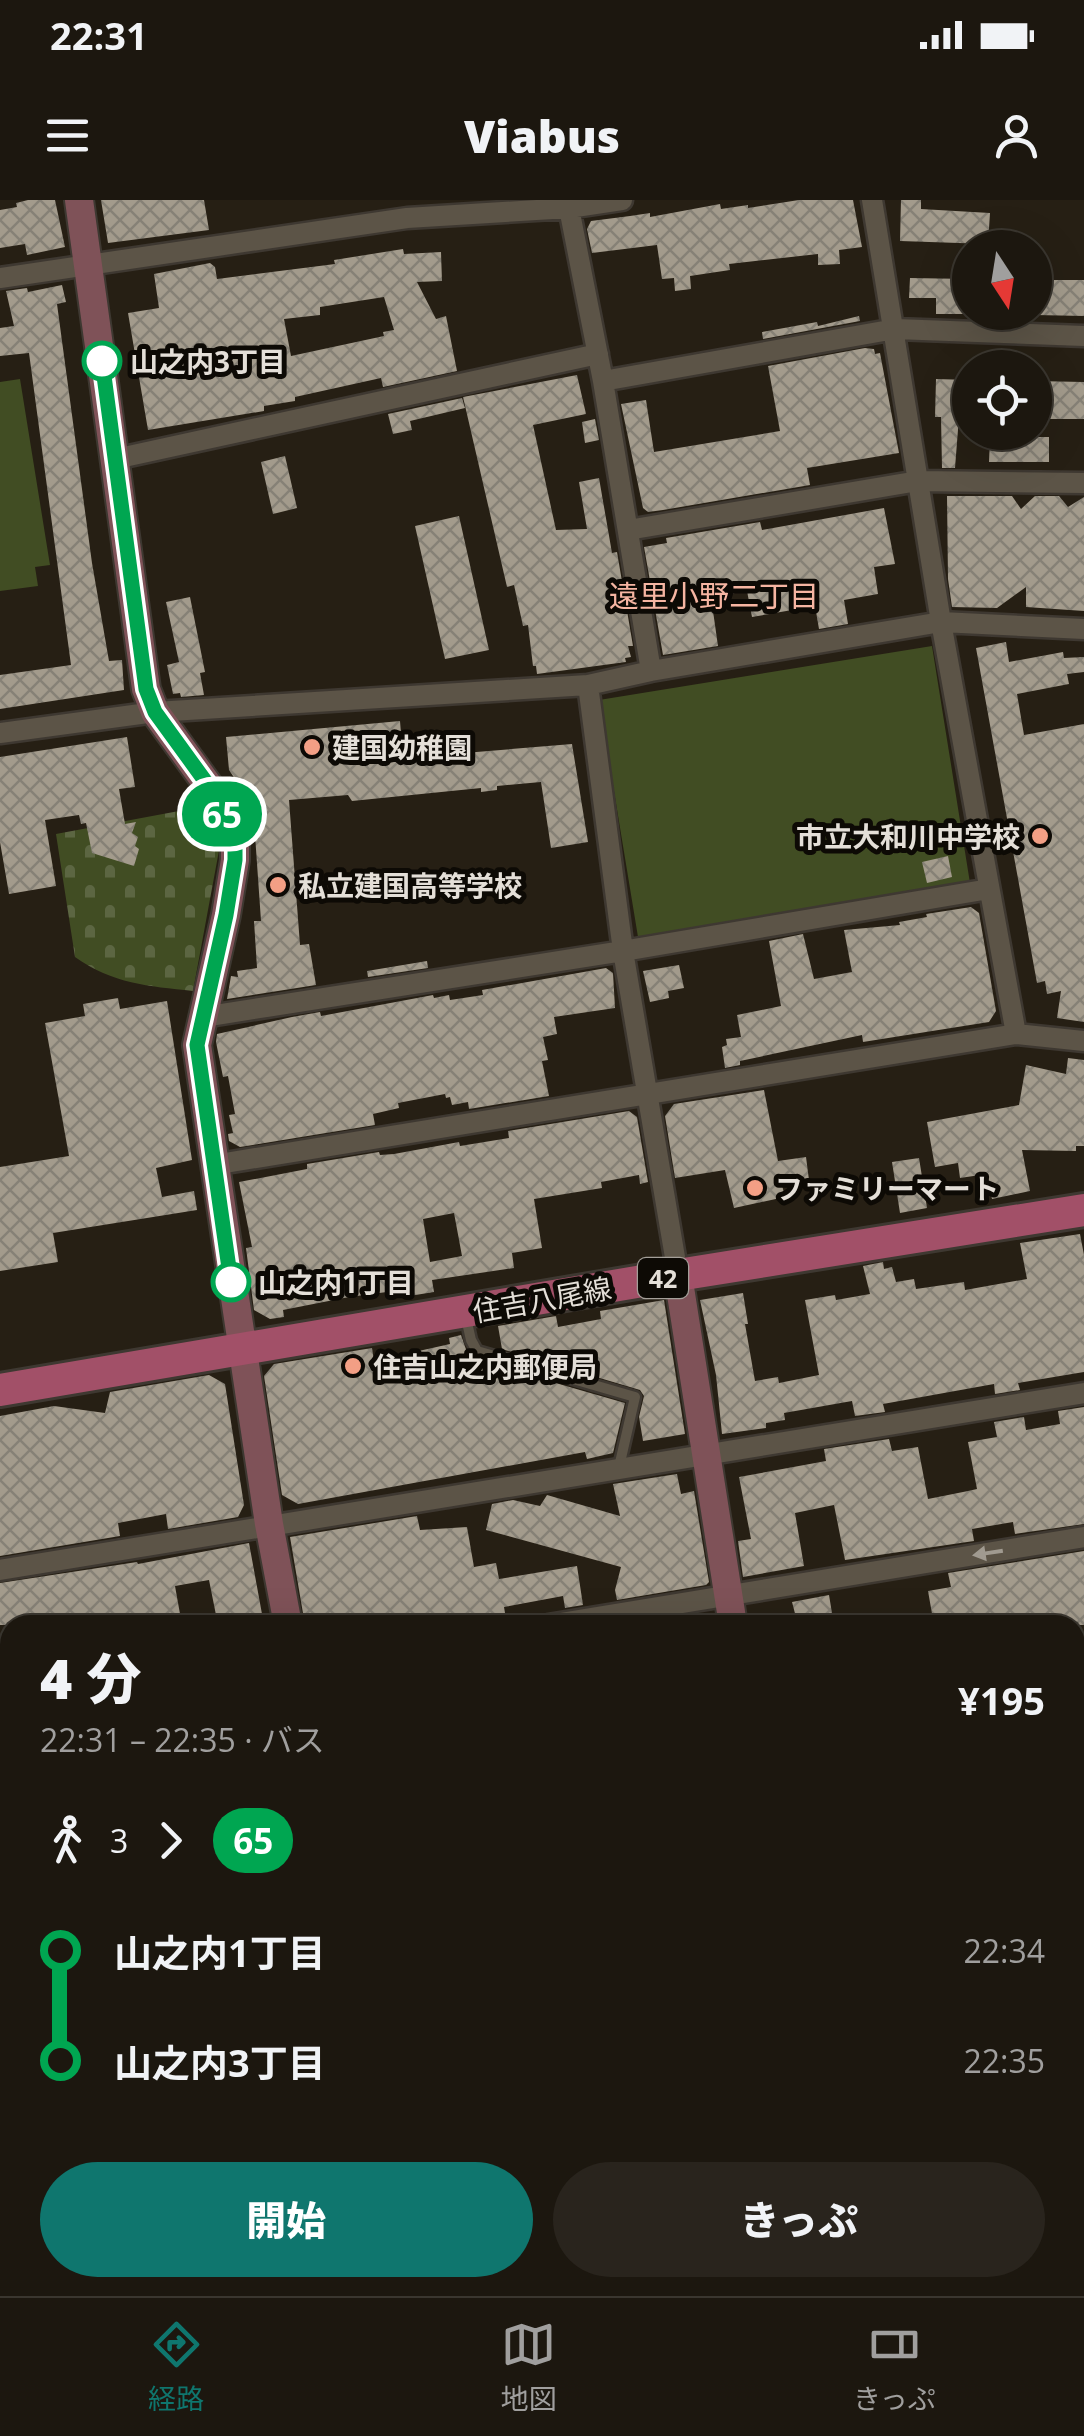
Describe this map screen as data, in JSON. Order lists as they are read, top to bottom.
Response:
{
  "streets": {
    "main road": ["42", "住吉八尾線"]
  },
  "districts": ["遠里小野二丁目"],
  "places": [
    "山之内3丁目",
    "建国幼稚園",
    "市立大和川中学校",
    "私立建国高等学校",
    "ファミリーマート",
    "山之内1丁目",
    "住吉山之内郵便局"
  ],
  "lines": ["bus line 65"],
  "north": "bottom",
  "page": {
    "status": "22:31",
    "header": "Viabus",
    "on_map": "65",
    "heading": ["4 分", "22:31 – 22:35 · バス", "¥195"],
    "legs": ["3", "65"],
    "list": [
      {
        "name": "山之内1丁目",
        "value": "22:34"
      },
      {
        "name": "山之内3丁目",
        "value": "22:35"
      }
    ],
    "buttons": ["開始", "きっぷ"],
    "tabs": ["経路", "地図", "きっぷ"]
  }
}
